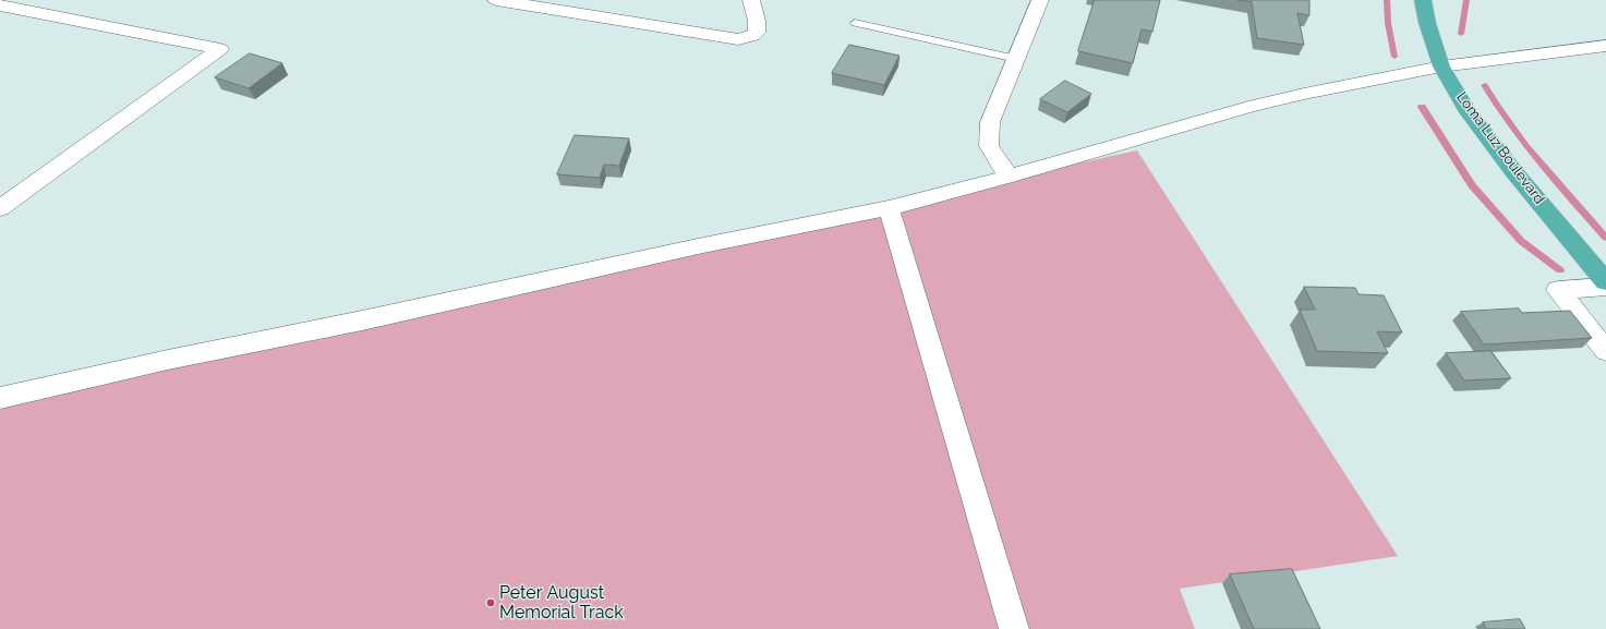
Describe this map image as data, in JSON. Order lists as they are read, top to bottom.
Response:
{
  "streets": {
    "highway": ["Loma Luz Boulevard"]
  },
  "places": ["Peter August Memorial Track"]
}
